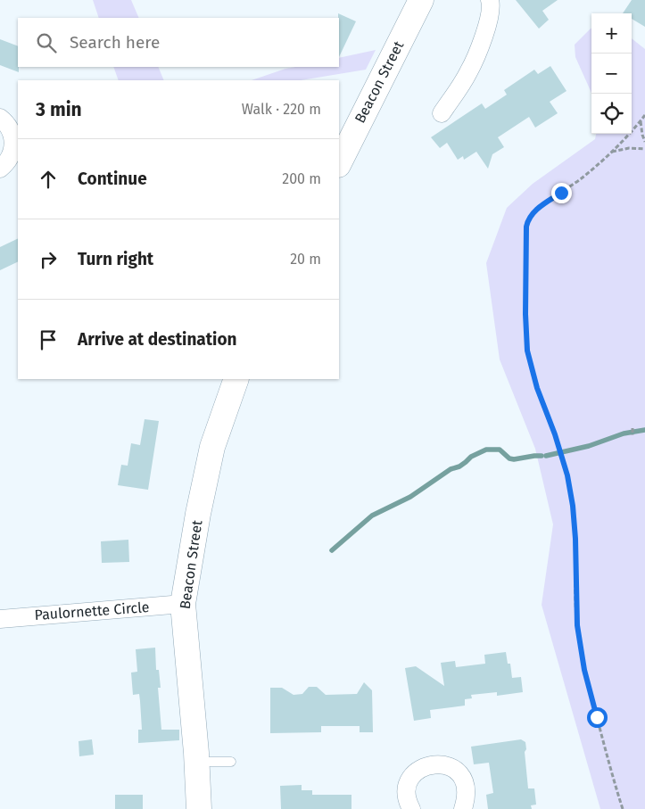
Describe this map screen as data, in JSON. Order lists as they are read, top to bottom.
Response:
{
  "streets": {
    "main road": ["Beacon Street"],
    "street": ["Paulornette Circle"]
  },
  "crossings": [
    ["Beacon Street", "Paulornette Circle"]
  ],
  "page": {
    "map_buttons": ["+", "−"],
    "search": "Search here",
    "heading": ["3 min", "Walk · 220 m"],
    "list": [
      ["Continue", "200 m"],
      ["Turn right", "20 m"],
      "Arrive at destination"
    ]
  }
}
